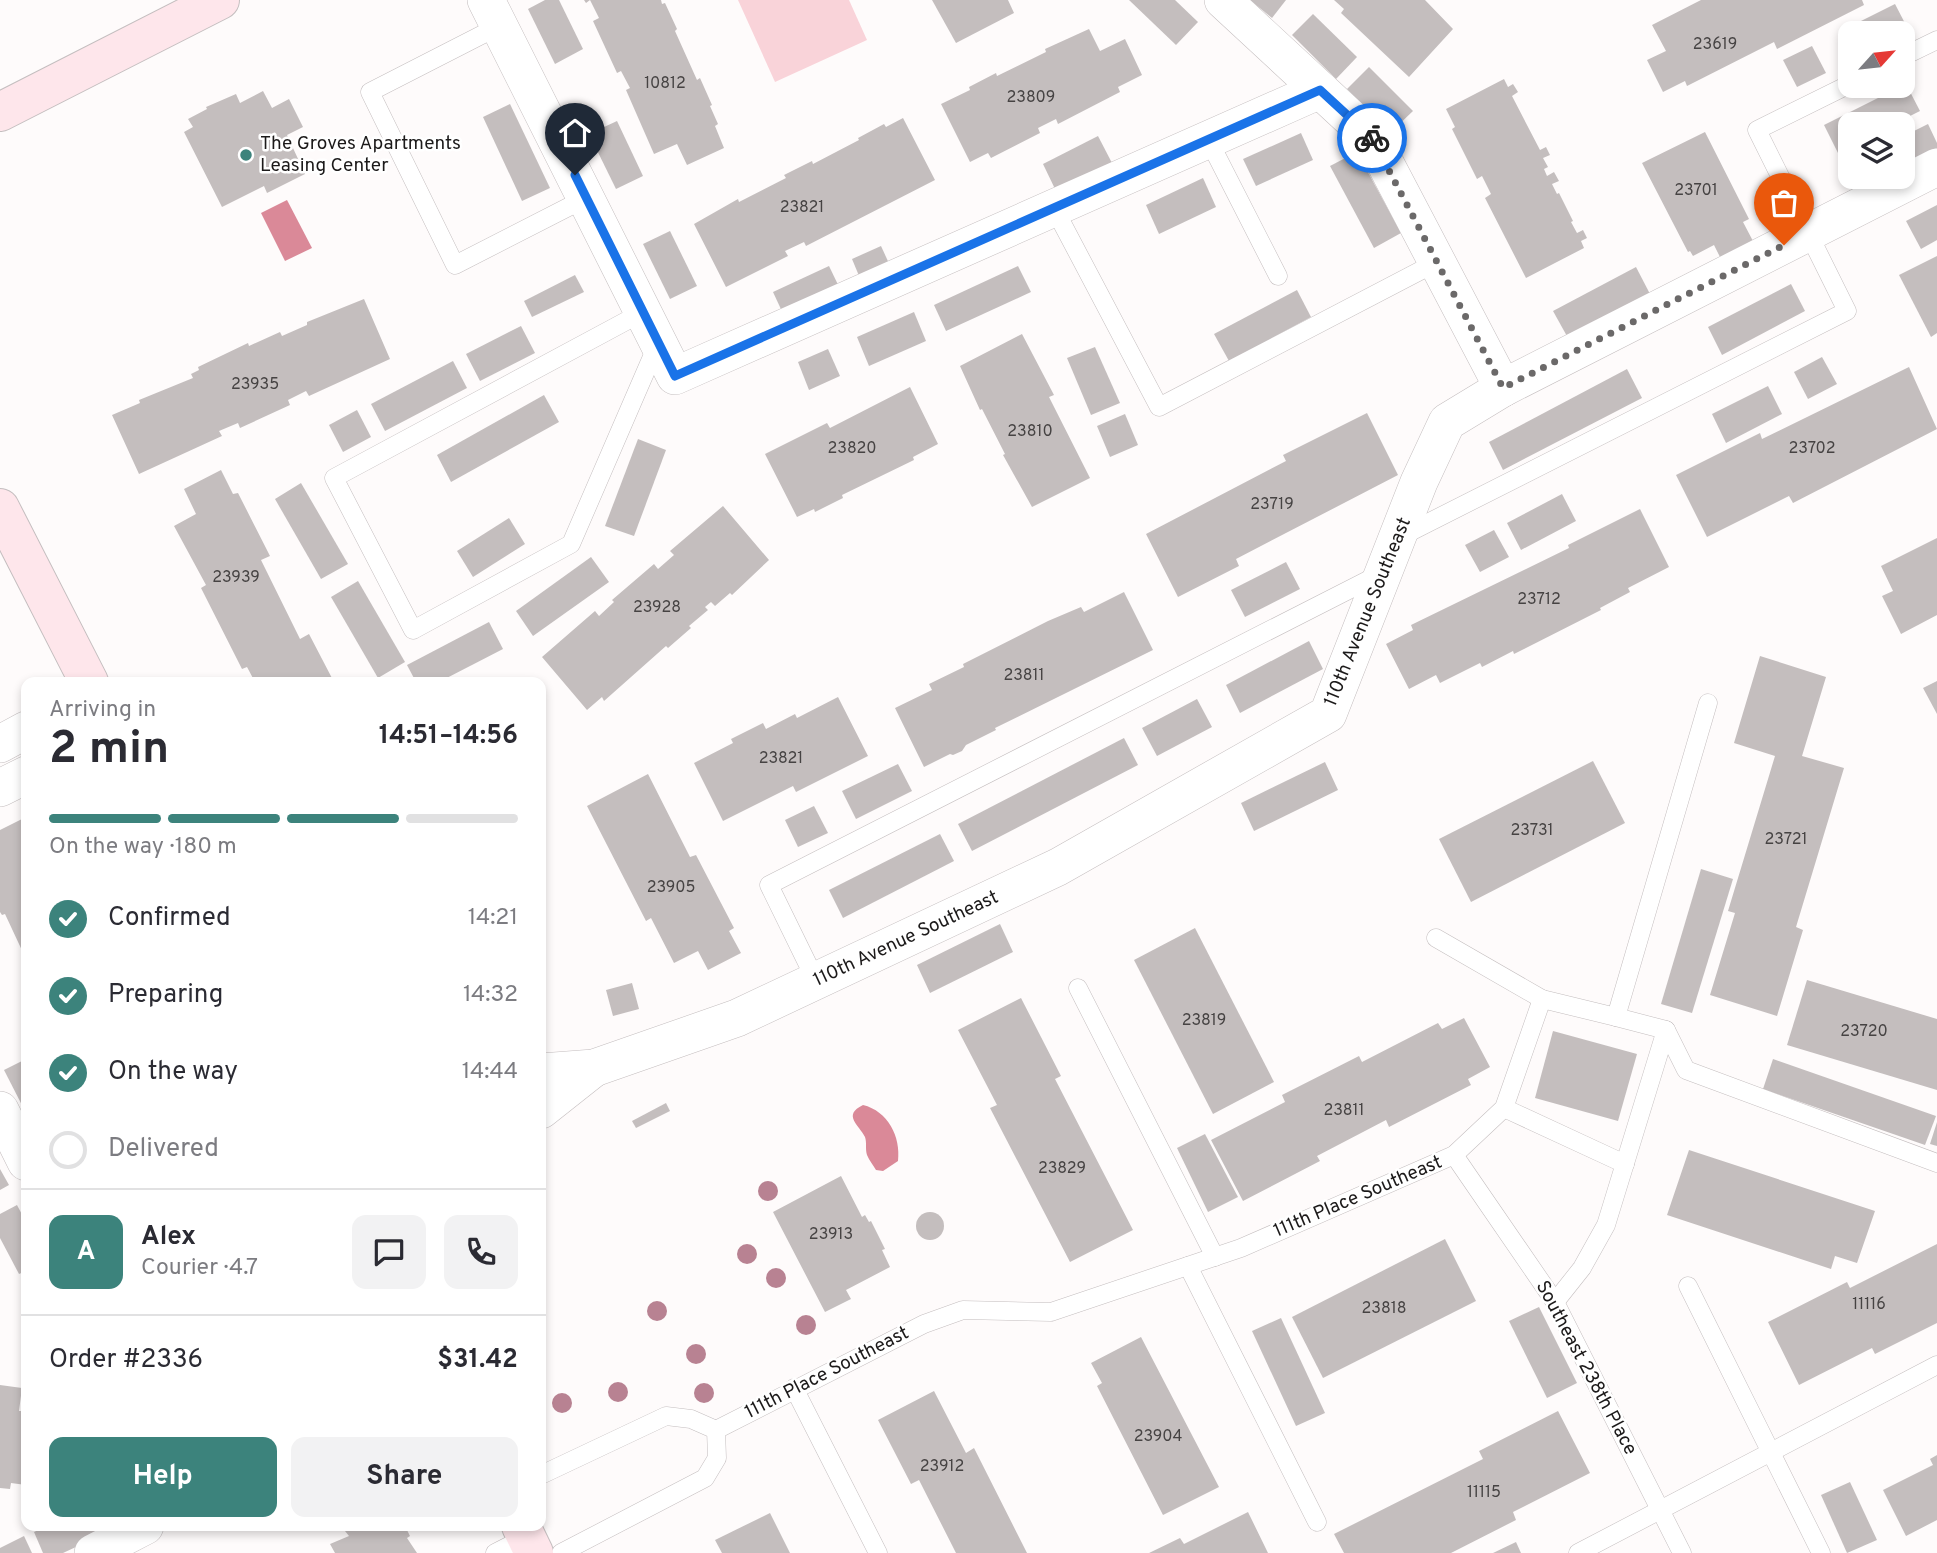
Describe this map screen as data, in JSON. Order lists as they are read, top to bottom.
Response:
{
  "streets": {
    "street": ["110th Avenue Southeast"],
    "lane": ["111th Place Southeast", "Southeast 238th Place"]
  },
  "crossings": [
    ["111th Place Southeast", "Southeast 238th Place"]
  ],
  "places": ["The Groves Apartments Leasing Center"],
  "house_numbers": [
    "23619",
    "10812",
    "23809",
    "23701",
    "23821",
    "23935",
    "23810",
    "23820",
    "23702",
    "23719",
    "23939",
    "23712",
    "23928",
    "23811",
    "23821",
    "23731",
    "23721",
    "23905",
    "23819",
    "23720",
    "23811",
    "23829",
    "23913",
    "11116",
    "23818",
    "23904",
    "23912",
    "11115"
  ],
  "north": "top right",
  "page": {
    "heading": ["2 min", "Arriving in", "14:51–14:56"],
    "panel": [
      "Alex",
      "Courier · 4.7",
      "Order #2336",
      "$31.42"
    ],
    "bar": "On the way · 180 m",
    "list": [
      ["Confirmed", "14:21"],
      ["Preparing", "14:32"],
      ["On the way", "14:44"],
      "Delivered"
    ],
    "round": "A",
    "buttons": ["Help", "Share"]
  }
}
